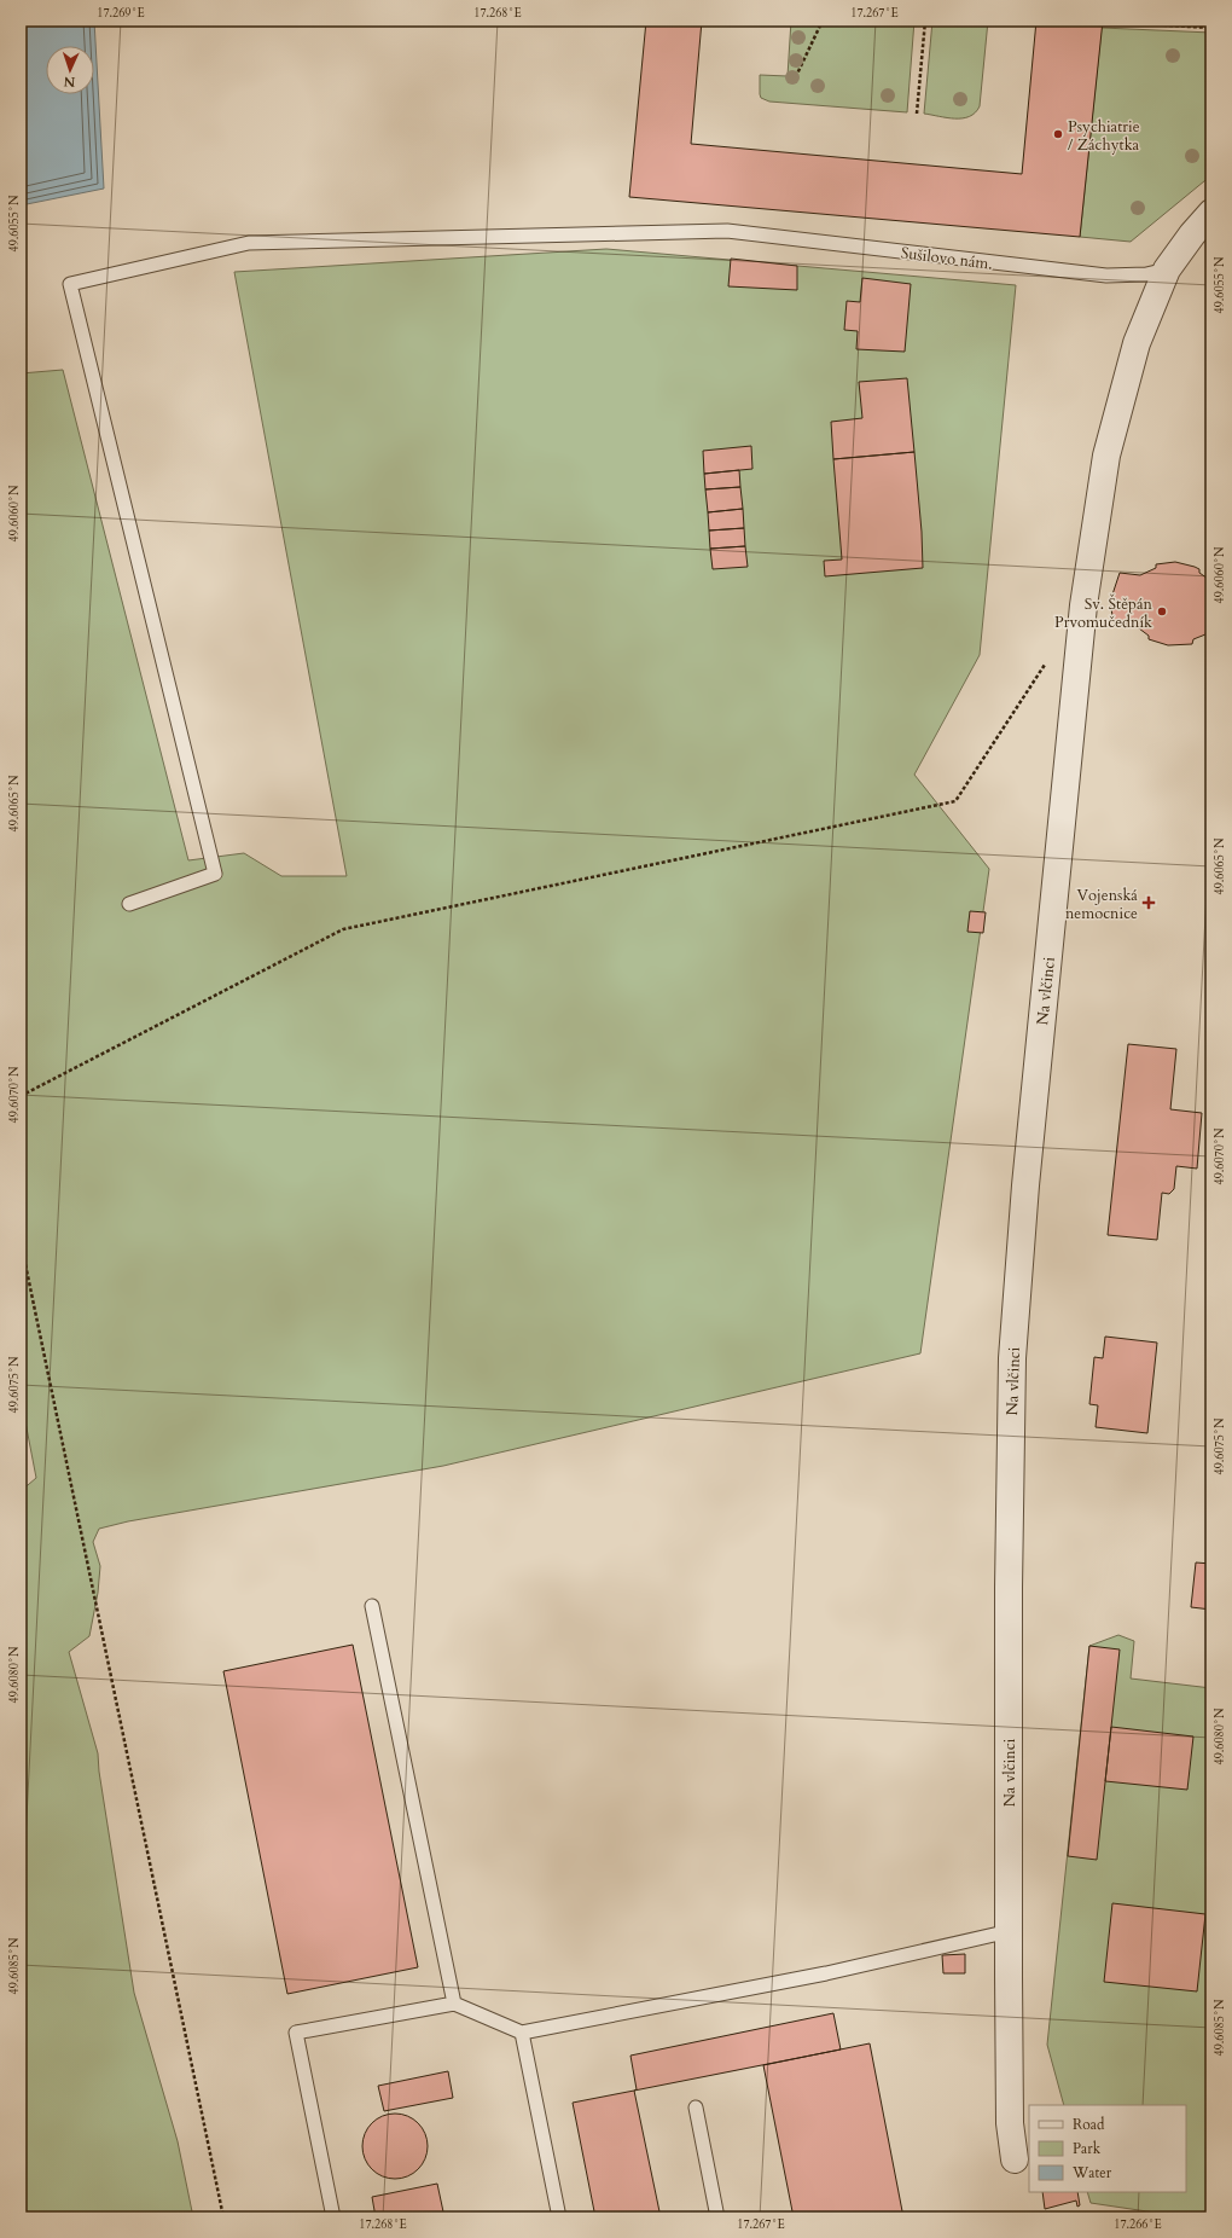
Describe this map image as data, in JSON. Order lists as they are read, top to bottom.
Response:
{
  "streets": {
    "street": ["Na vlčinci"],
    "lane": ["Sušilovo nám."]
  },
  "crossings": [
    ["Sušilovo nám.", "Na vlčinci"]
  ],
  "places": {
    "other": ["Psychiatrie / Záchytka", "Sv. Štěpán Prvomučedník"],
    "health": ["Vojenská nemocnice"]
  },
  "legend": ["Road", "Park", "Water"],
  "north": "bottom",
  "coordinates": [
    "17.269°E",
    "17.268°E",
    "17.267°E",
    "49.6055°N",
    "49.6060°N",
    "49.6065°N",
    "49.6070°N",
    "49.6075°N",
    "49.6080°N",
    "49.6085°N",
    "17.266°E"
  ]
}
